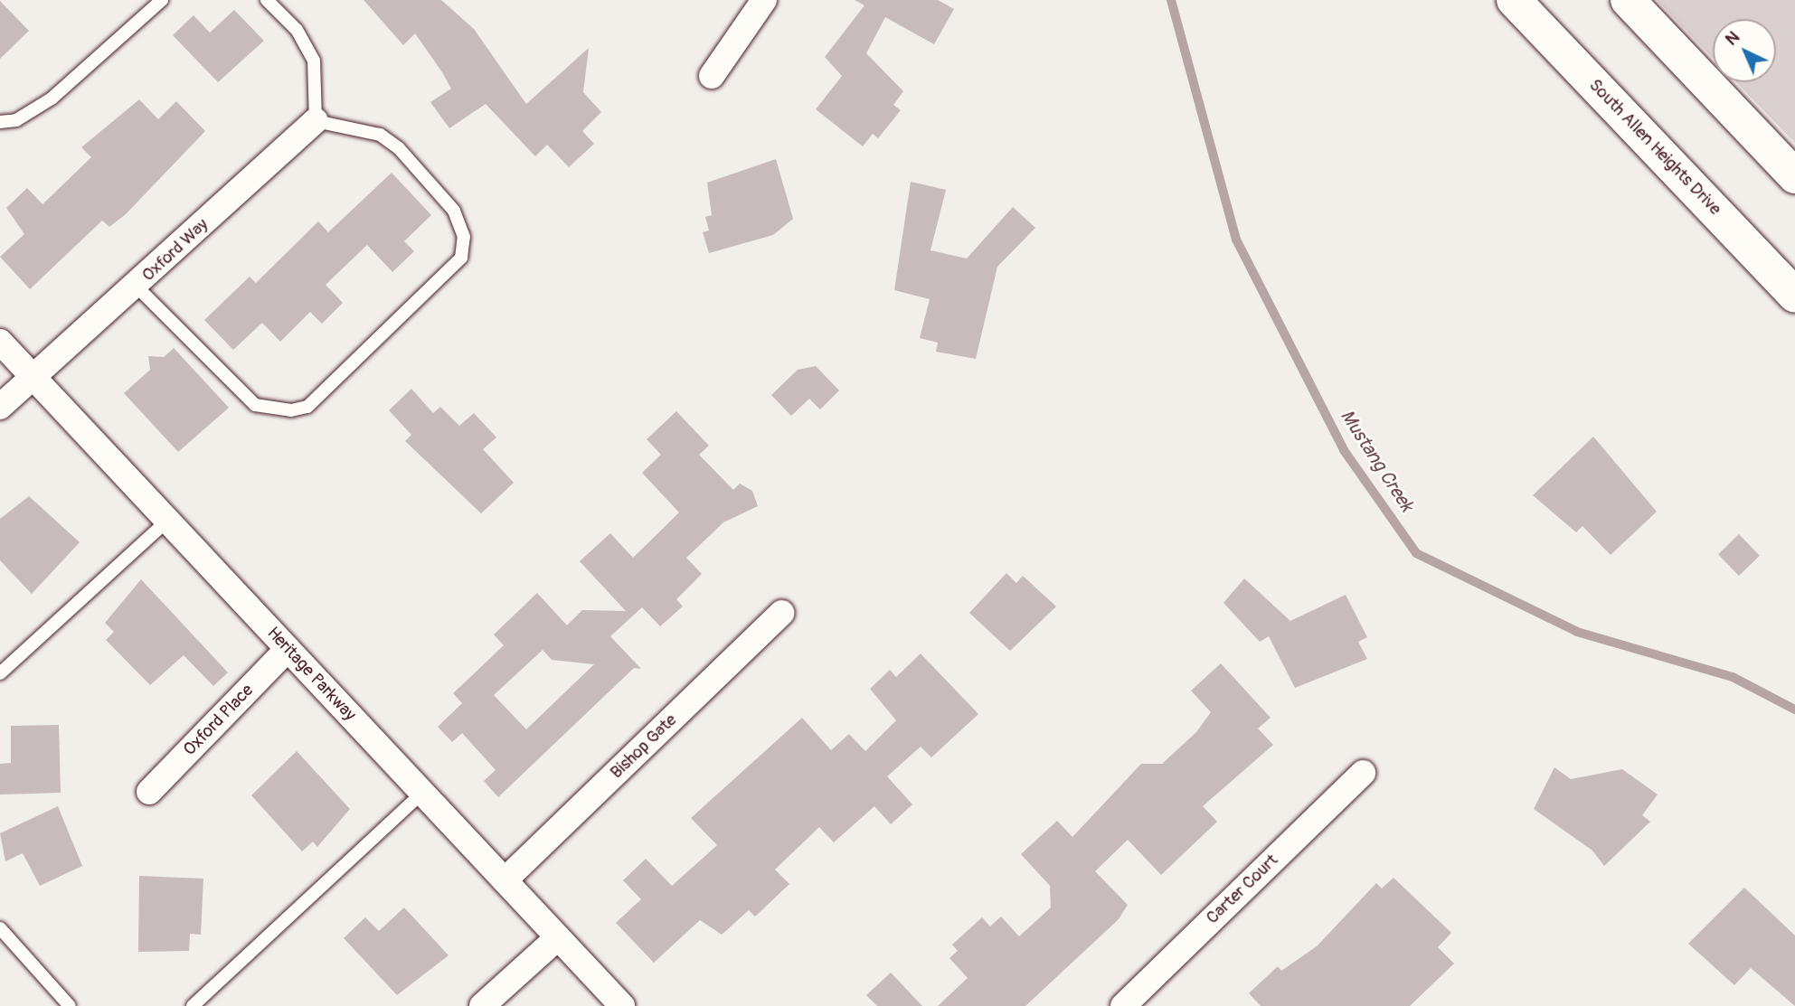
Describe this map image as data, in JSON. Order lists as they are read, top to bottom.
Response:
{
  "streets": {
    "main road": ["South Allen Heights Drive"],
    "street": [
      "Oxford Way",
      "Heritage Parkway",
      "Oxford Place",
      "Bishop Gate",
      "Carter Court"
    ]
  },
  "crossings": [
    ["Oxford Way", "Heritage Parkway"],
    ["Heritage Parkway", "Oxford Place"],
    ["Heritage Parkway", "Bishop Gate"]
  ],
  "water": ["Mustang Creek"],
  "north": "top left"
}
